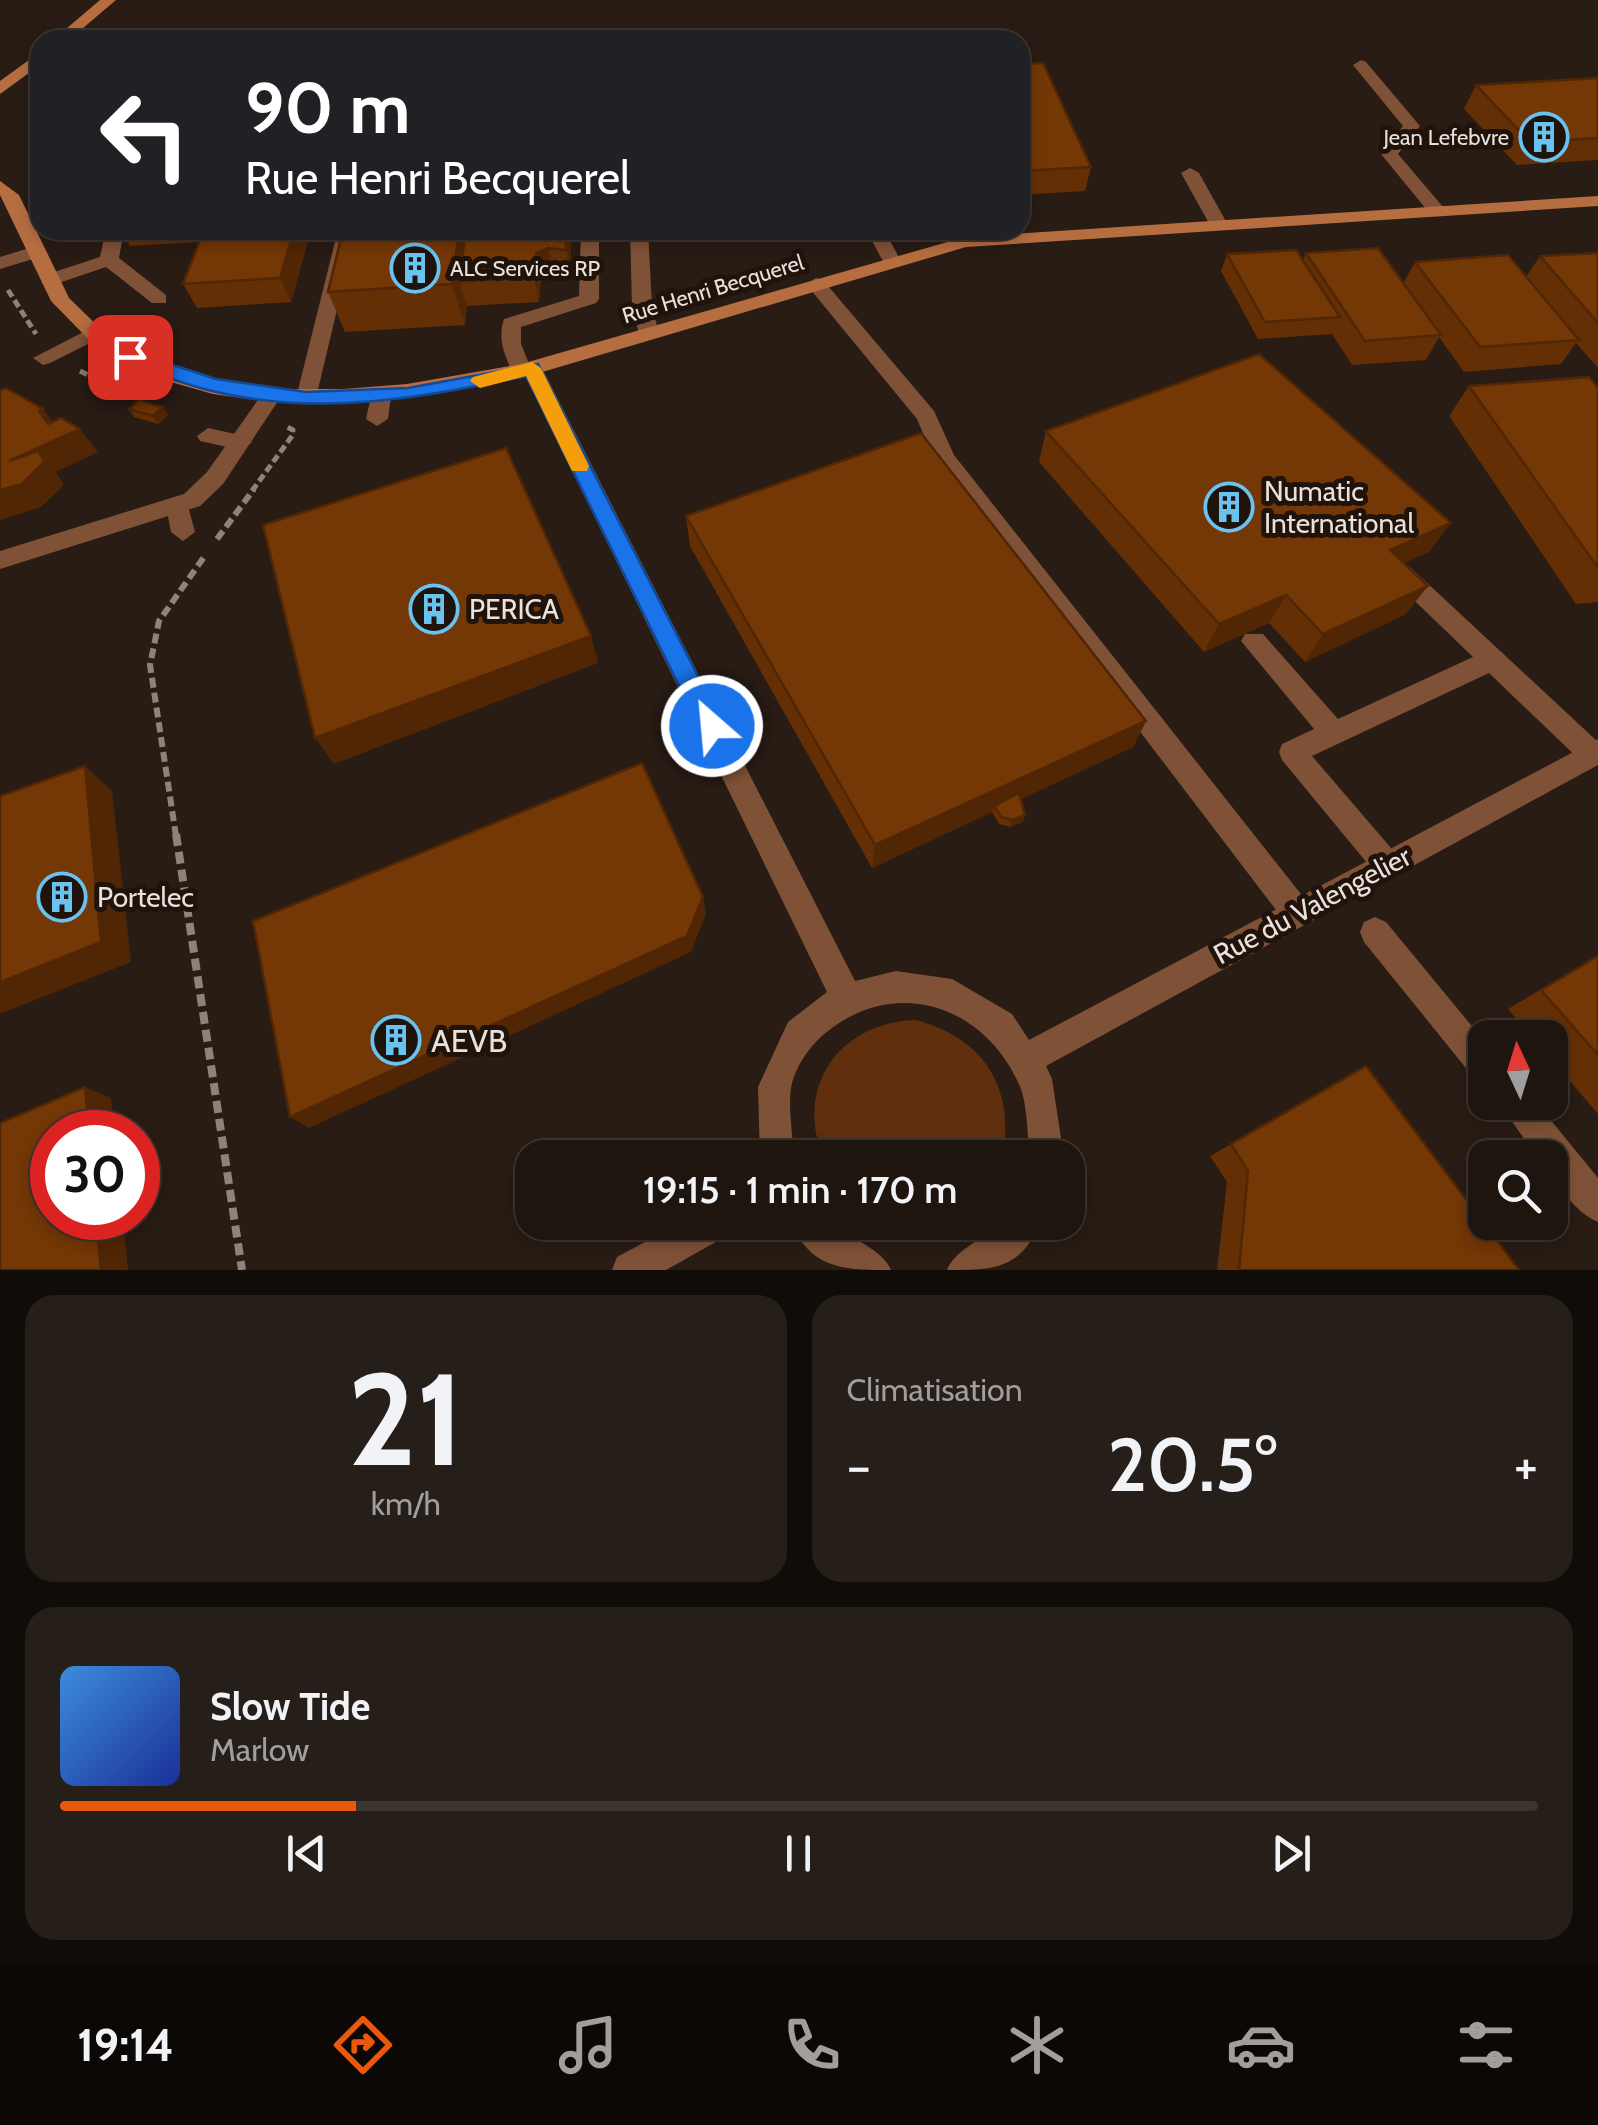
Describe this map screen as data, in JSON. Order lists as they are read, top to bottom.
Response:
{
  "streets": {
    "street": ["Rue Henri Becquerel", "Rue du Valengelier"]
  },
  "places": {
    "building": [
      "Jean Lefebvre",
      "ALC Services RP",
      "Numatic International",
      "PERICA",
      "Portelec",
      "AEVB"
    ]
  },
  "north": "top",
  "page": {
    "turn": ["90 m", "Rue Henri Becquerel"],
    "limit": "30",
    "trip": "19:15 · 1 min · 170 m",
    "tile": [
      ["21", "km/h"],
      "Climatisation"
    ],
    "heat": ["−", "20.5°", "+"],
    "song": ["Slow Tide", "Marlow"],
    "tabs": "19:14"
  }
}
